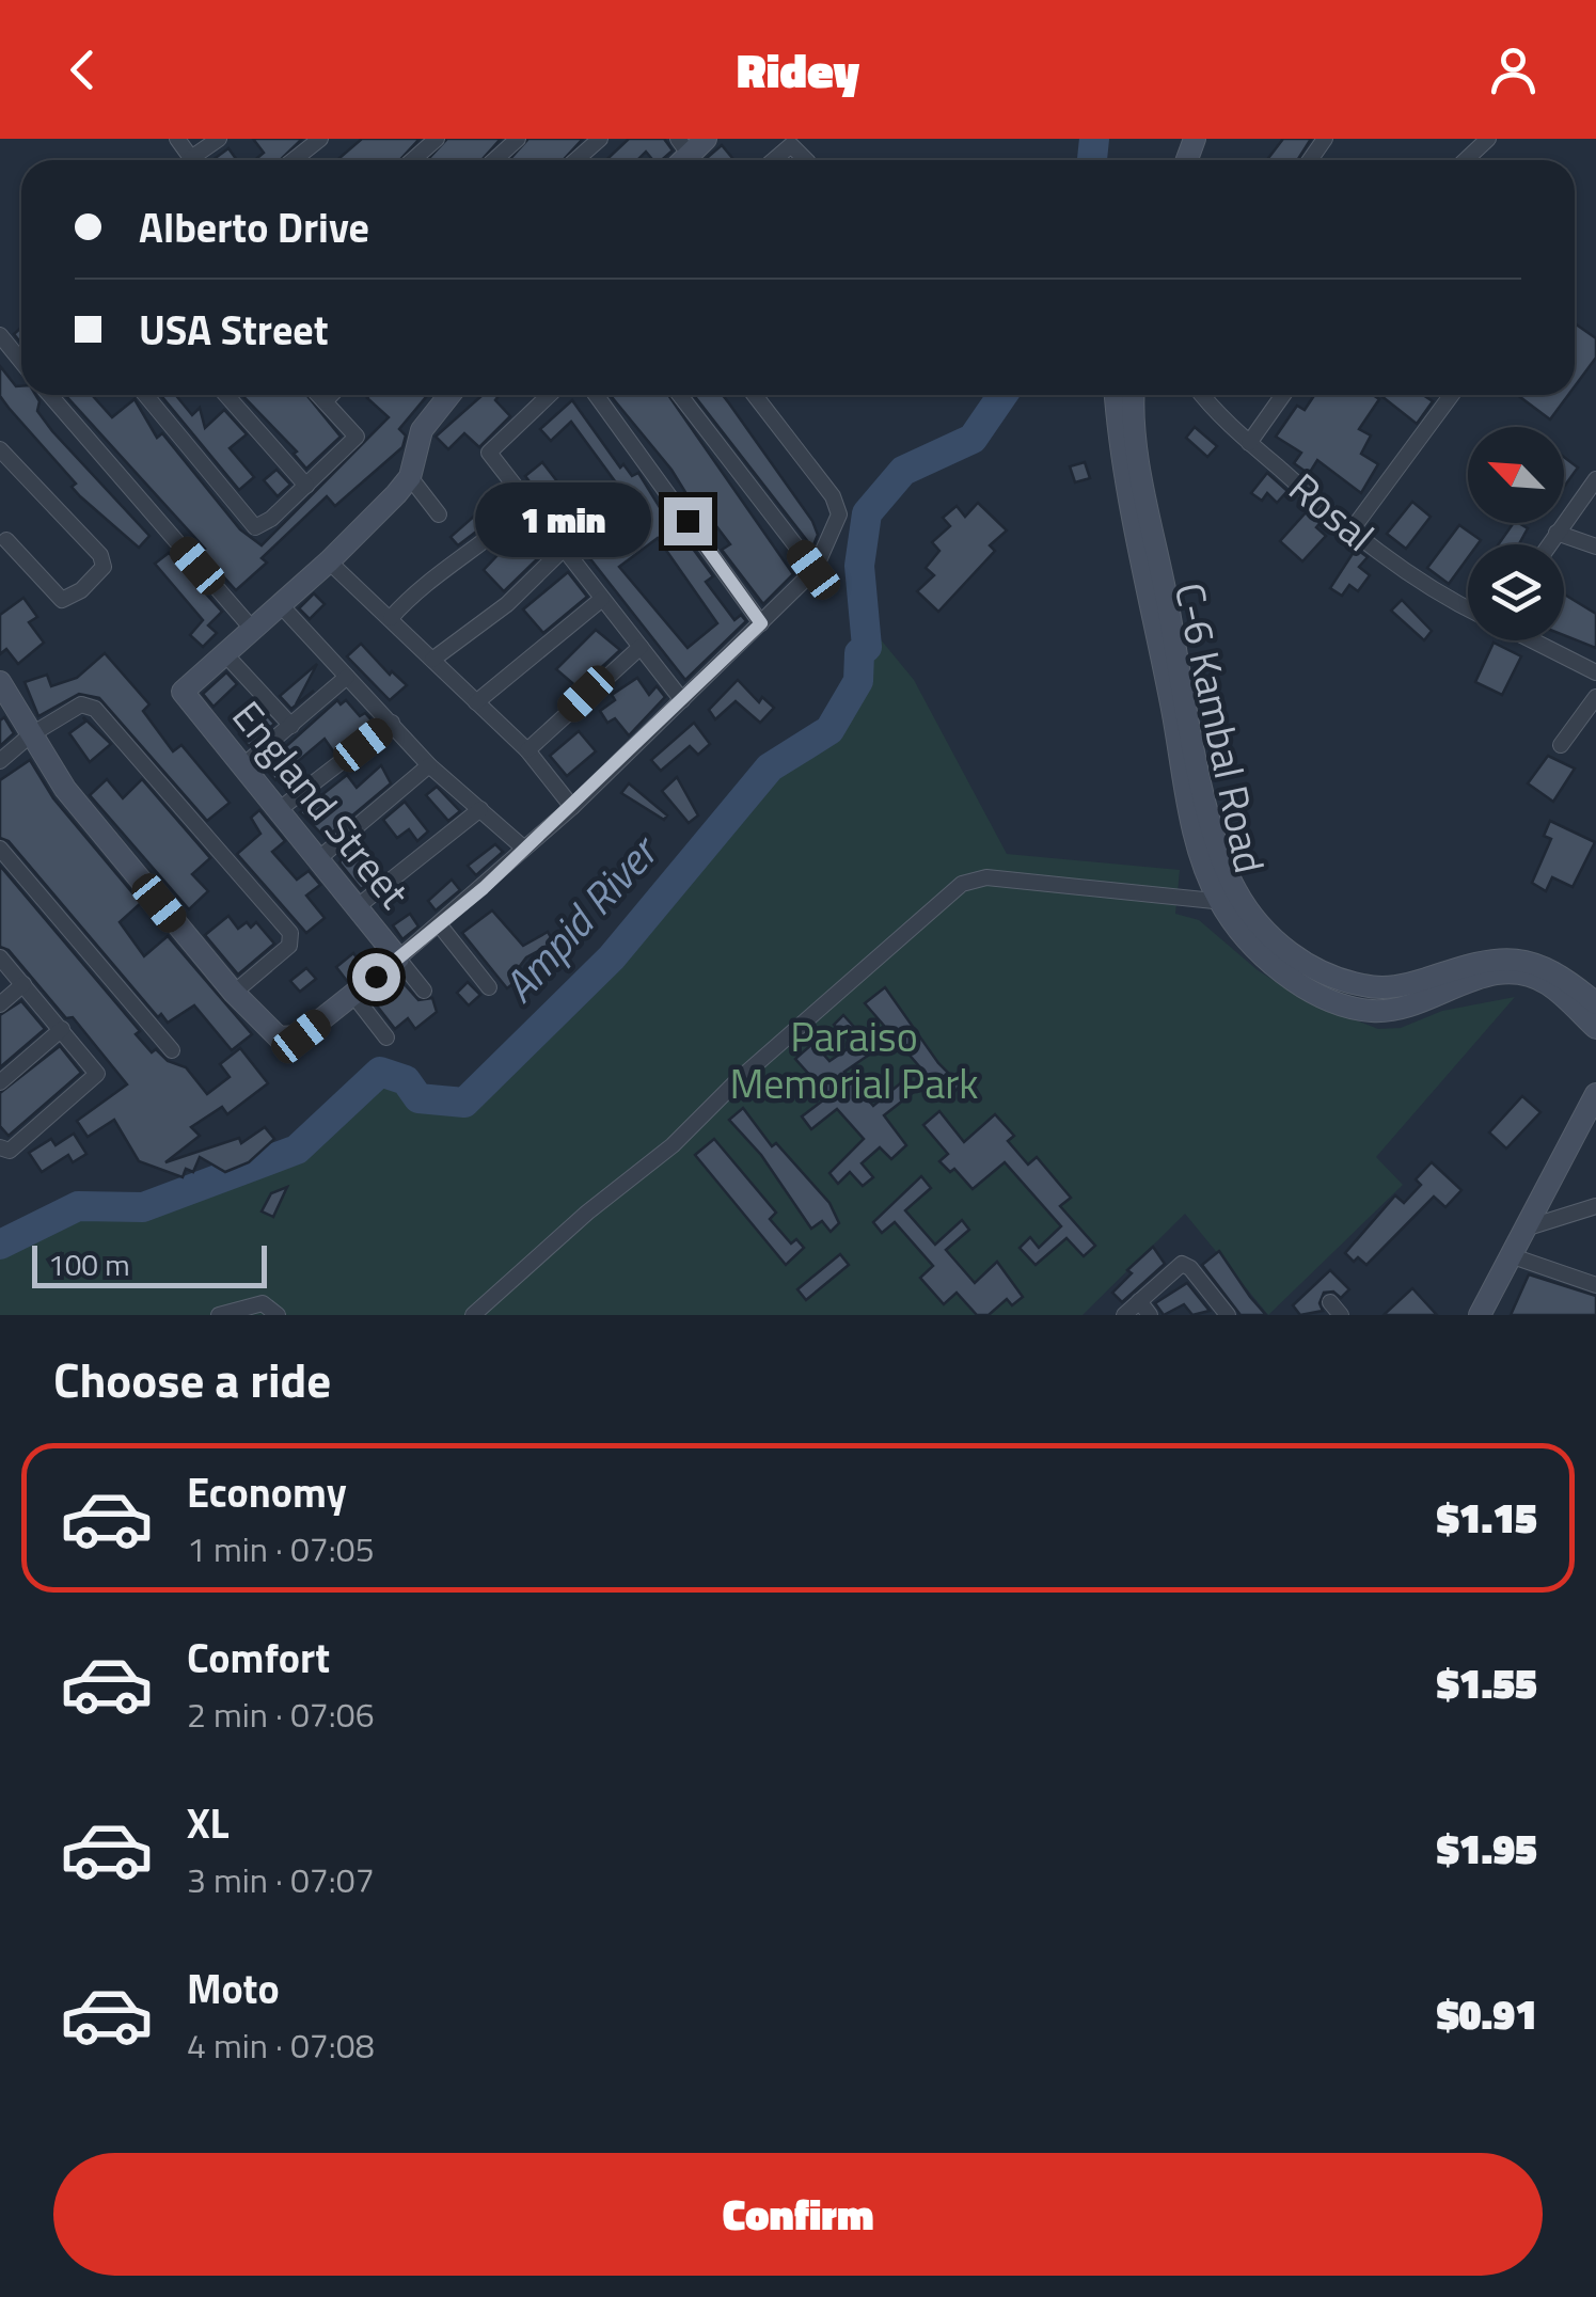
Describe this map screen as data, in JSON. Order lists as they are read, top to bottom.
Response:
{
  "streets": {
    "main road": ["C-6 Kambal Road", "England Street"],
    "street": ["Rosal"]
  },
  "water": ["Ampid River"],
  "parks": ["Paraiso Memorial Park"],
  "scale_bar": "100 m",
  "north": "top left",
  "page": {
    "header": "Ridey",
    "banner": ["Alberto Drive", "USA Street"],
    "bubble": "1 min",
    "scale": "100 m",
    "heading": "Choose a ride",
    "list": [
      {
        "name": "Economy",
        "note": "1 min · 07:05",
        "value": "$1.15"
      },
      {
        "name": "Comfort",
        "note": "2 min · 07:06",
        "value": "$1.55"
      },
      {
        "name": "XL",
        "note": "3 min · 07:07",
        "value": "$1.95"
      },
      {
        "name": "Moto",
        "note": "4 min · 07:08",
        "value": "$0.91"
      }
    ],
    "buttons": "Confirm"
  }
}
